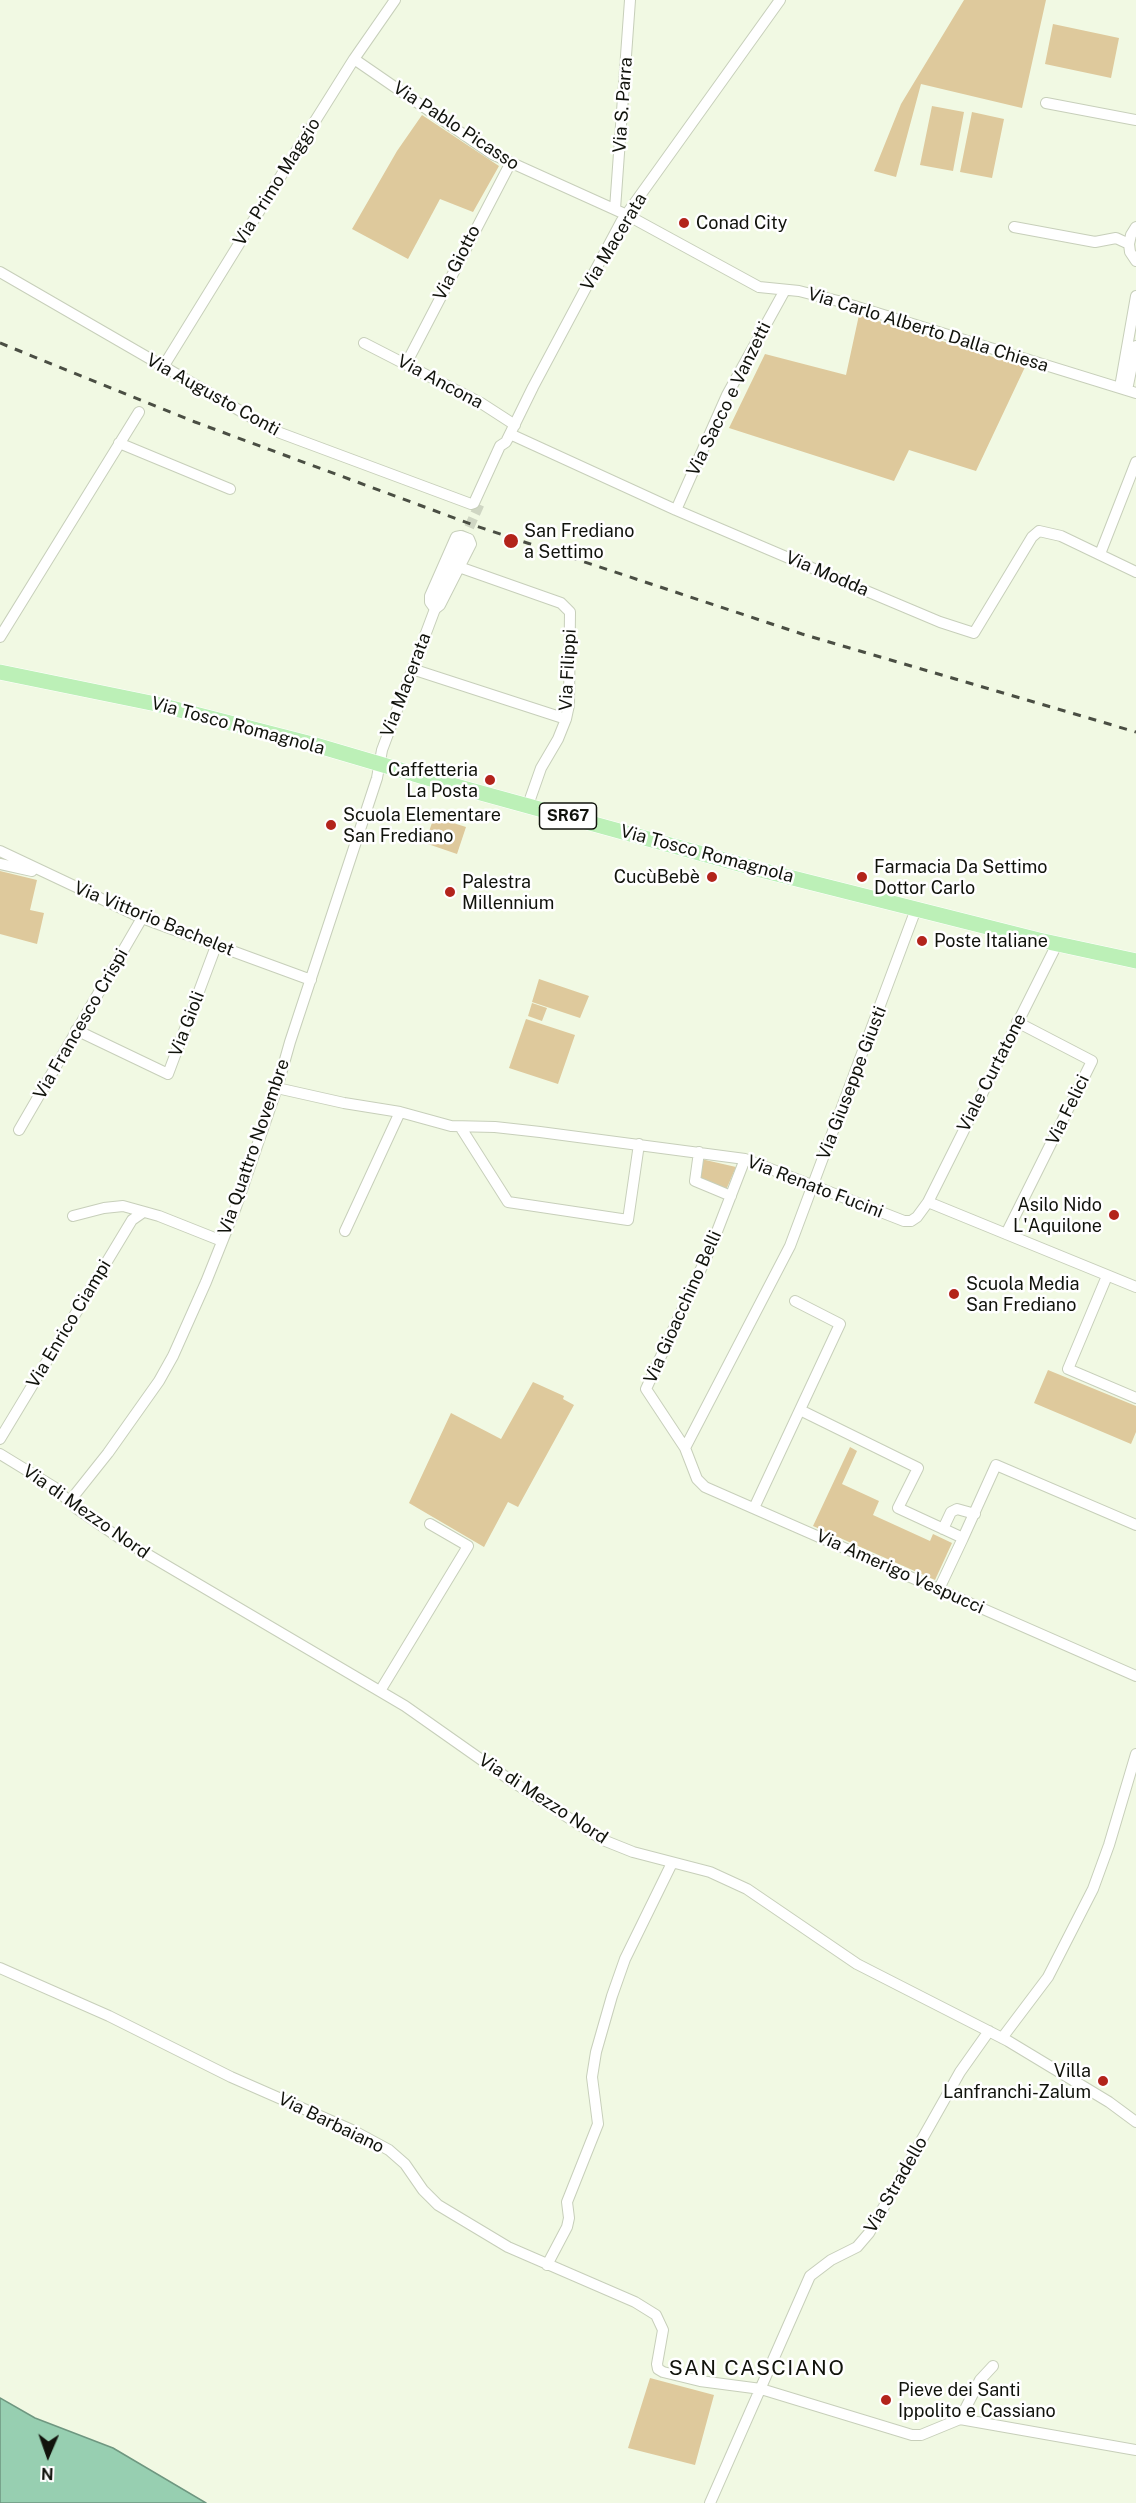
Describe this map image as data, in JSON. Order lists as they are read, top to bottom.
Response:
{
  "streets": {
    "main road": ["Via Tosco Romagnola", "SR67"],
    "street": [
      "Via S. Parra",
      "Via Pablo Picasso",
      "Via Primo Maggio",
      "Via Macerata",
      "Via Giotto",
      "Via Carlo Alberto Dalla Chiesa",
      "Via Ancona",
      "Via Augusto Conti",
      "Via Sacco e Vanzetti",
      "Via Modda",
      "Via Filippi",
      "Via Vittorio Bachelet",
      "Via Francesco Crispi",
      "Via Gioli",
      "Viale Curtatone",
      "Via Giuseppe Giusti",
      "Via Felici",
      "Via Quattro Novembre",
      "Via Renato Fucini",
      "Via Gioacchino Belli",
      "Via Enrico Ciampi",
      "Via di Mezzo Nord",
      "Via Amerigo Vespucci",
      "Via Barbaiano",
      "Via Stradello"
    ]
  },
  "crossings": [
    ["Via S. Parra", "Via Pablo Picasso"],
    ["Via Pablo Picasso", "Via Primo Maggio"],
    ["Via Pablo Picasso", "Via Macerata"],
    ["Via Pablo Picasso", "Via Giotto"],
    ["Via Pablo Picasso", "Via Carlo Alberto Dalla Chiesa"],
    ["Via Primo Maggio", "Via Augusto Conti"],
    ["Via Macerata", "Via Carlo Alberto Dalla Chiesa"],
    ["Via Macerata", "Via Ancona"],
    ["Via Macerata", "Via Augusto Conti"],
    ["Via Macerata", "Via Modda"],
    ["Via Macerata", "Via Tosco Romagnola"],
    ["Via Macerata", "Via Quattro Novembre"],
    ["Via Giotto", "Via Ancona"],
    ["Via Carlo Alberto Dalla Chiesa", "Via Sacco e Vanzetti"],
    ["Via Ancona", "Via Modda"],
    ["Via Sacco e Vanzetti", "Via Modda"],
    ["Via Filippi", "Via Tosco Romagnola"],
    ["Via Tosco Romagnola", "Viale Curtatone"],
    ["Via Tosco Romagnola", "Via Giuseppe Giusti"],
    ["Via Tosco Romagnola", "Via Quattro Novembre"],
    ["Via Vittorio Bachelet", "Via Francesco Crispi"],
    ["Via Vittorio Bachelet", "Via Gioli"],
    ["Via Vittorio Bachelet", "Via Quattro Novembre"],
    ["Via Francesco Crispi", "Via Gioli"],
    ["Viale Curtatone", "Via Felici"],
    ["Viale Curtatone", "Via Renato Fucini"],
    ["Via Giuseppe Giusti", "Via Renato Fucini"],
    ["Via Giuseppe Giusti", "Via Gioacchino Belli"],
    ["Via Giuseppe Giusti", "Via Amerigo Vespucci"],
    ["Via Quattro Novembre", "Via Renato Fucini"],
    ["Via Quattro Novembre", "Via di Mezzo Nord"],
    ["Via Renato Fucini", "Via Gioacchino Belli"],
    ["Via Gioacchino Belli", "Via Amerigo Vespucci"],
    ["Via di Mezzo Nord", "Via Stradello"],
    ["Via Barbaiano", "Via Stradello"]
  ],
  "districts": ["SAN CASCIANO"],
  "places": [
    "Conad City",
    "San Frediano a Settimo",
    "Caffetteria La Posta",
    "Scuola Elementare San Frediano",
    "CucùBebè",
    "Farmacia Da Settimo Dottor Carlo",
    "Palestra Millennium",
    "Poste Italiane",
    "Asilo Nido L'Aquilone",
    "Scuola Media San Frediano",
    "Villa Lanfranchi-Zalum",
    "Pieve dei Santi Ippolito e Cassiano"
  ],
  "north": "bottom"
}
